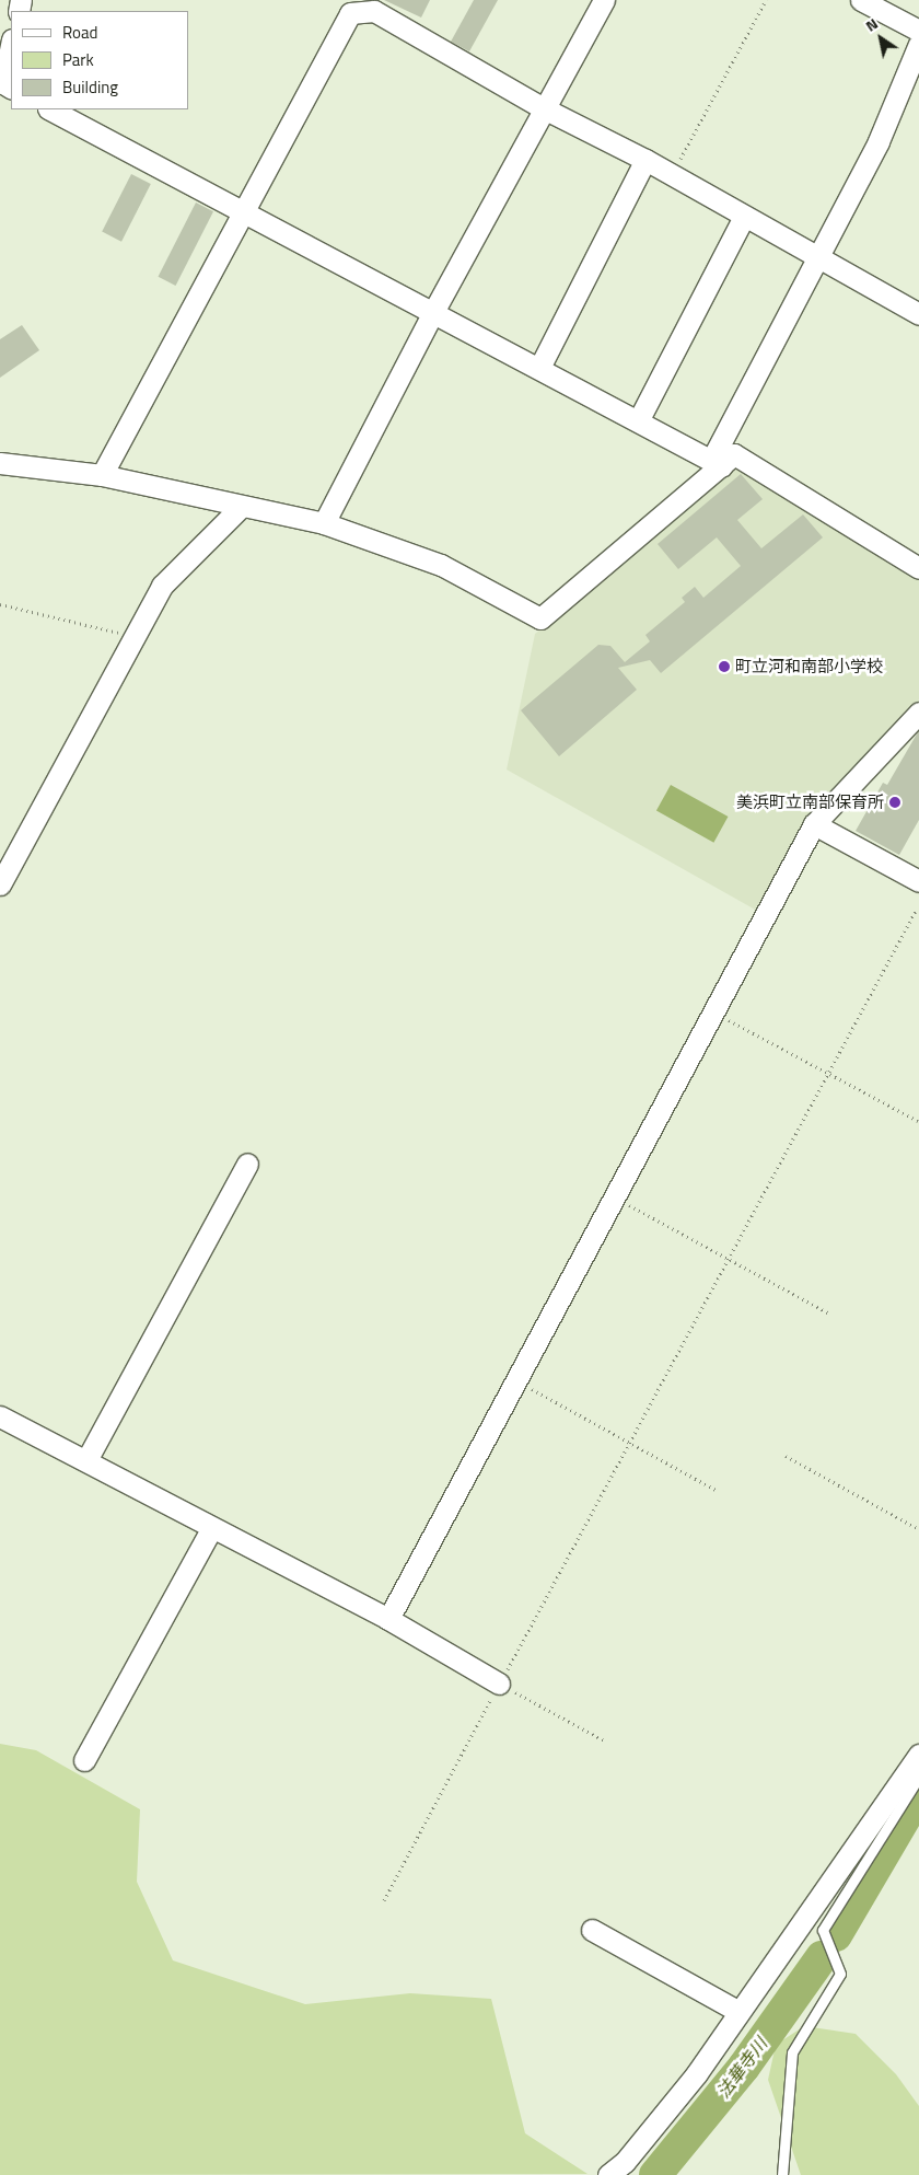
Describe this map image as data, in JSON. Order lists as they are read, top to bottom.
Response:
{
  "water": ["法華寺川"],
  "places": ["町立河和南部小学校", "美浜町立南部保育所"],
  "legend": ["Road", "Park", "Building"],
  "north": "top left"
}
